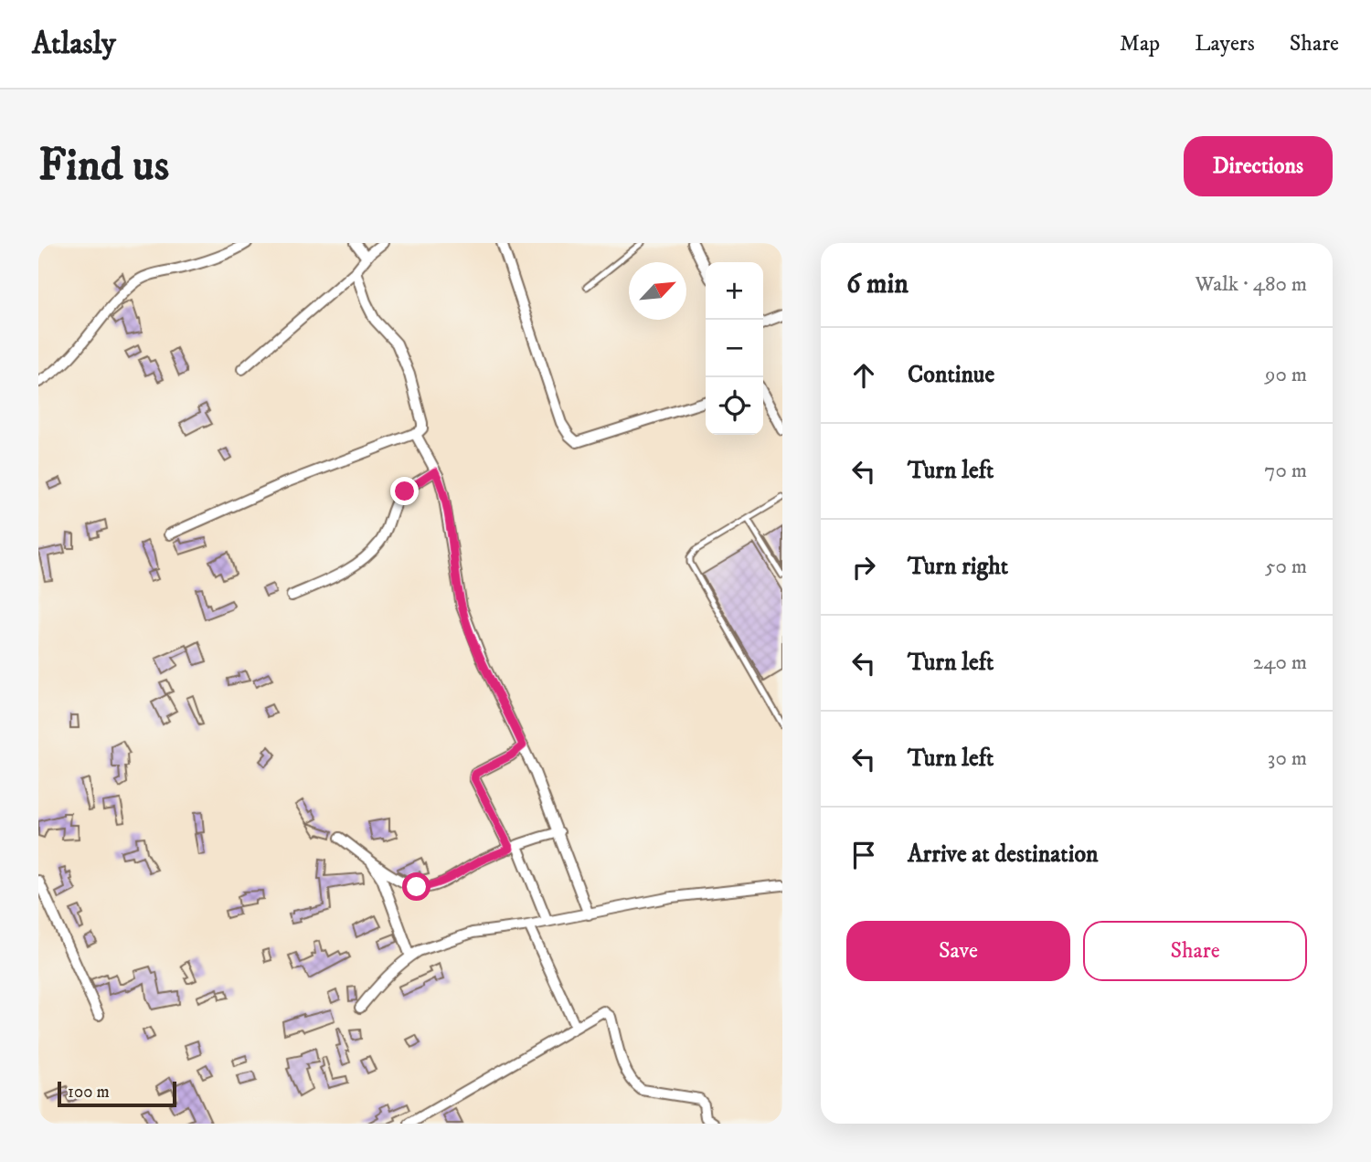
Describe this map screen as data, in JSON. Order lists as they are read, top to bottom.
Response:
{
  "scale_bar": "100 m",
  "north": "top right",
  "page": {
    "header": "Atlasly",
    "nav": ["Map", "Layers", "Share"],
    "buttons": [
      "Directions",
      ["Save", "Share"]
    ],
    "title": "Find us",
    "heading": ["6 min", "Walk · 480 m"],
    "map_buttons": ["+", "−"],
    "list": [
      ["Continue", "90 m"],
      ["Turn left", "70 m"],
      ["Turn right", "50 m"],
      ["Turn left", "240 m"],
      ["Turn left", "30 m"],
      "Arrive at destination"
    ],
    "scale": "100 m"
  }
}
